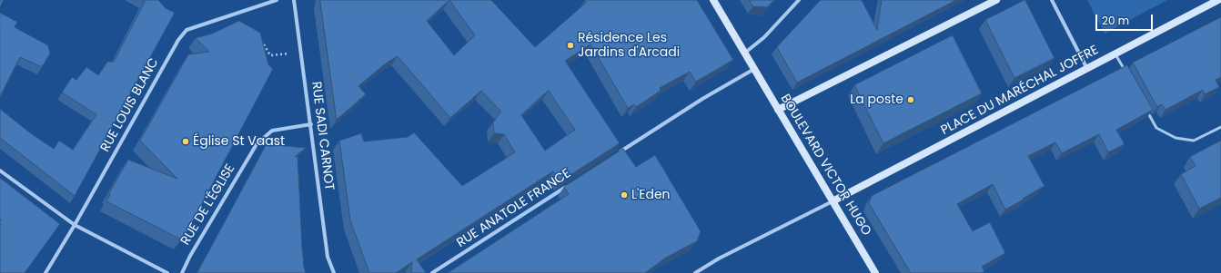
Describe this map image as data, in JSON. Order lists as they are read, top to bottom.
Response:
{
  "streets": {
    "main road": ["PLACE DU MARÉCHAL JOFFRE", "BOULEVARD VICTOR HUGO"],
    "street": [
      "RUE LOUIS BLANC",
      "RUE SADI CARNOT",
      "RUE DE L'ÉGLISE",
      "RUE ANATOLE FRANCE"
    ]
  },
  "crossings": [
    ["PLACE DU MARÉCHAL JOFFRE", "BOULEVARD VICTOR HUGO"],
    ["RUE SADI CARNOT", "RUE DE L'ÉGLISE"]
  ],
  "places": [
    "Résidence Les Jardins d'Arcadi",
    "La poste",
    "Église St Vaast",
    "L'Eden"
  ],
  "scale_bar": "20 m"
}
